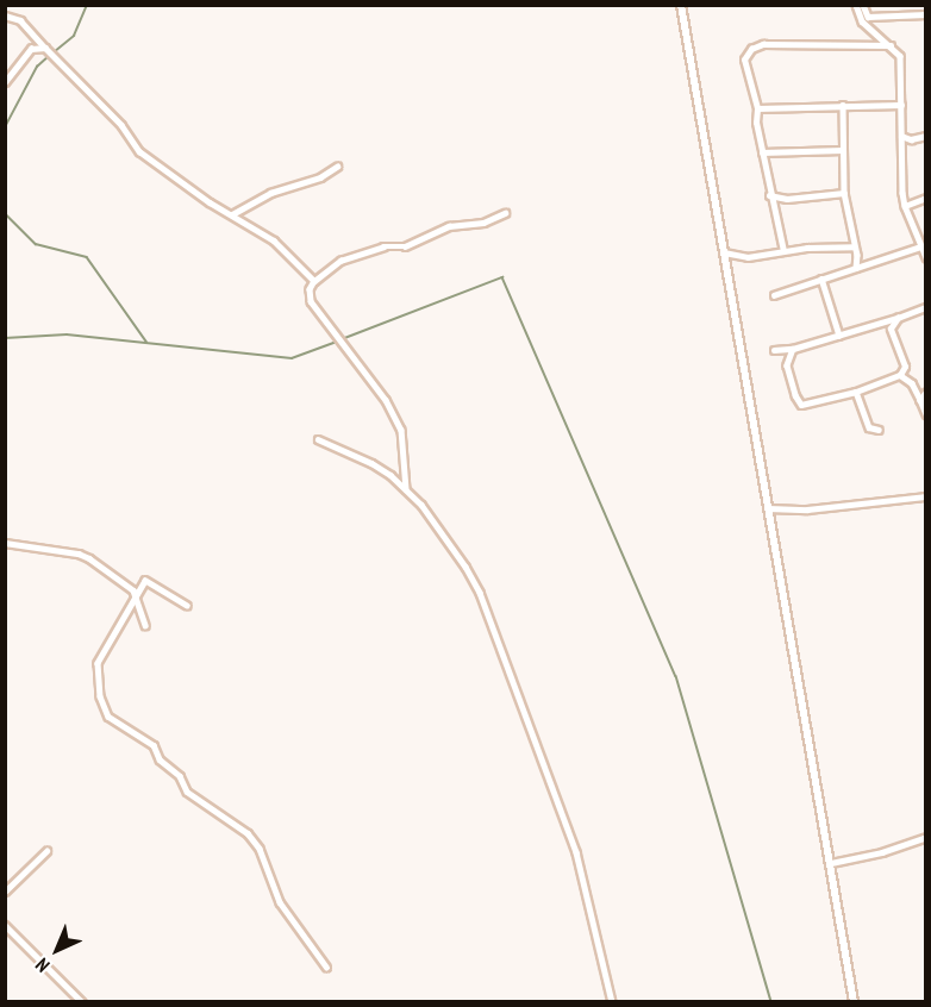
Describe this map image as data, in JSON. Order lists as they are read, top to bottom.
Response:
{
  "north": "bottom left"
}
